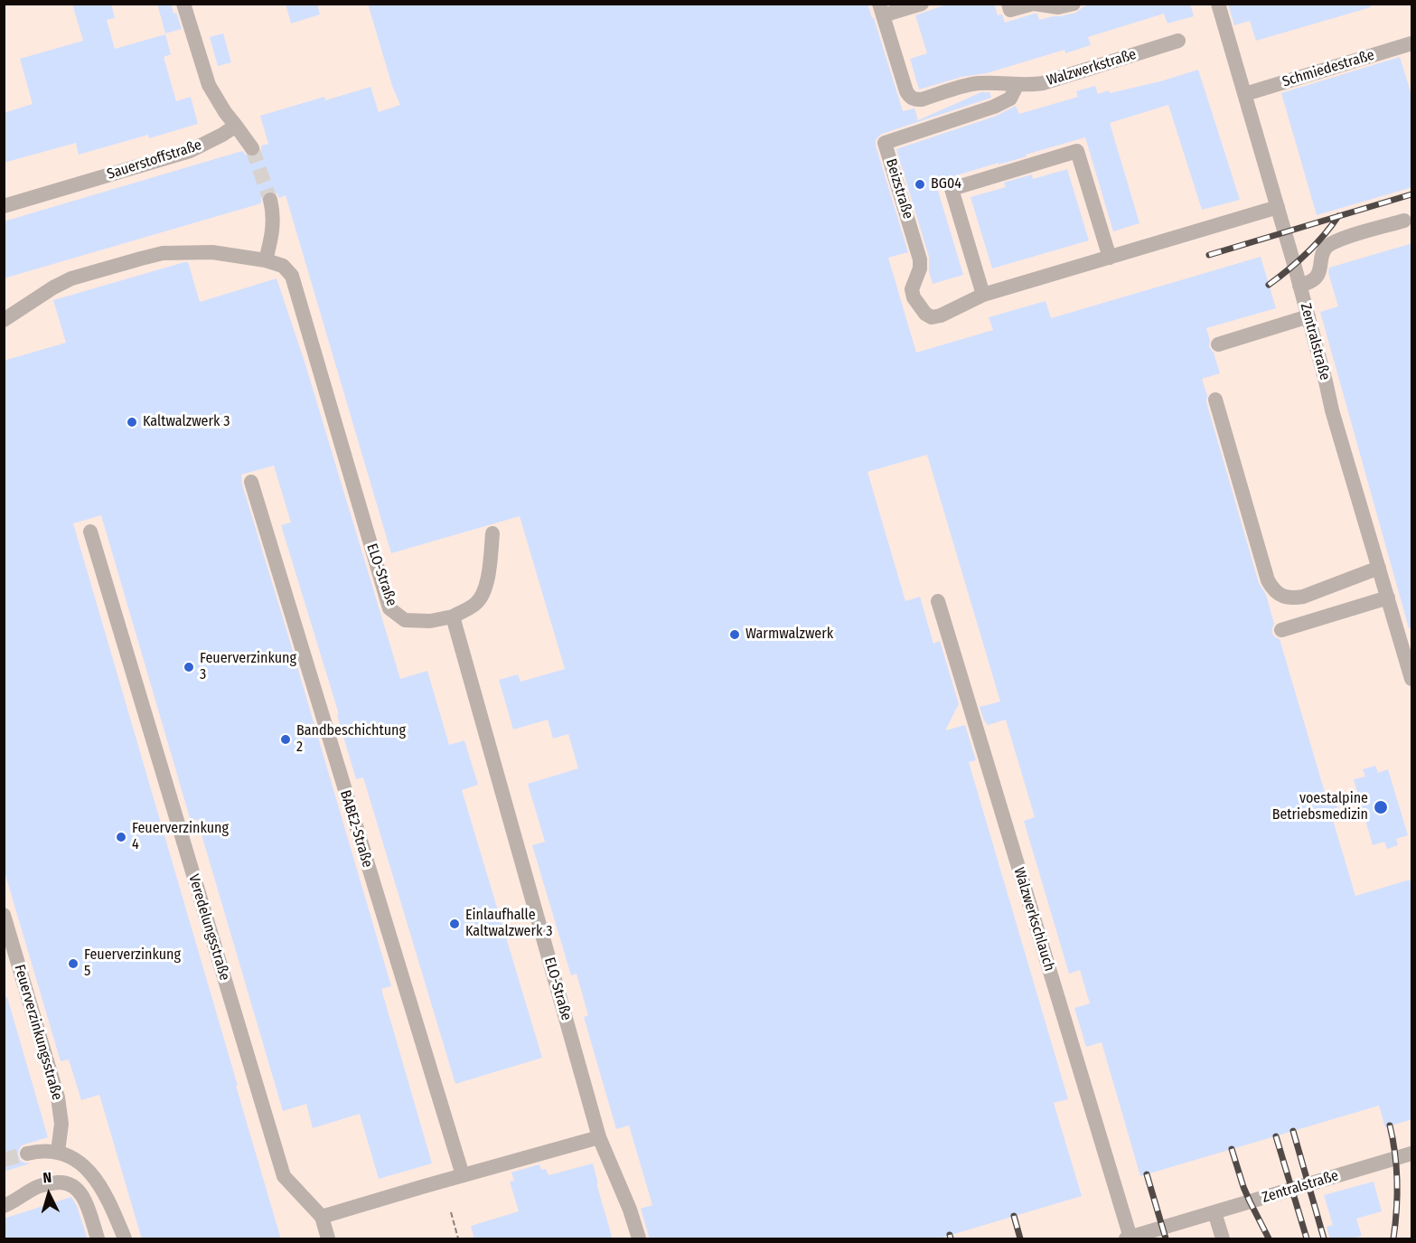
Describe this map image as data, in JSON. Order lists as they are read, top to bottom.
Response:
{
  "streets": {
    "street": [
      "Walzwerkstraße",
      "Schmiedestraße",
      "Sauerstoffstraße",
      "Beizstraße",
      "Zentralstraße",
      "ELO-Straße",
      "BABE2-Straße",
      "Walzwerkschlauch",
      "Veredelungsstraße",
      "Feuerverzinkungsstraße"
    ]
  },
  "crossings": [
    ["Walzwerkstraße", "Beizstraße"],
    ["Schmiedestraße", "Zentralstraße"],
    ["Beizstraße", "Zentralstraße"],
    ["Zentralstraße", "Walzwerkschlauch"]
  ],
  "places": [
    "BG04",
    "Kaltwalzwerk 3",
    "Warmwalzwerk",
    "Feuerverzinkung 3",
    "Bandbeschichtung 2",
    "voestalpine Betriebsmedizin",
    "Feuerverzinkung 4",
    "Einlaufhalle Kaltwalzwerk 3",
    "Feuerverzinkung 5"
  ],
  "north": "top"
}
